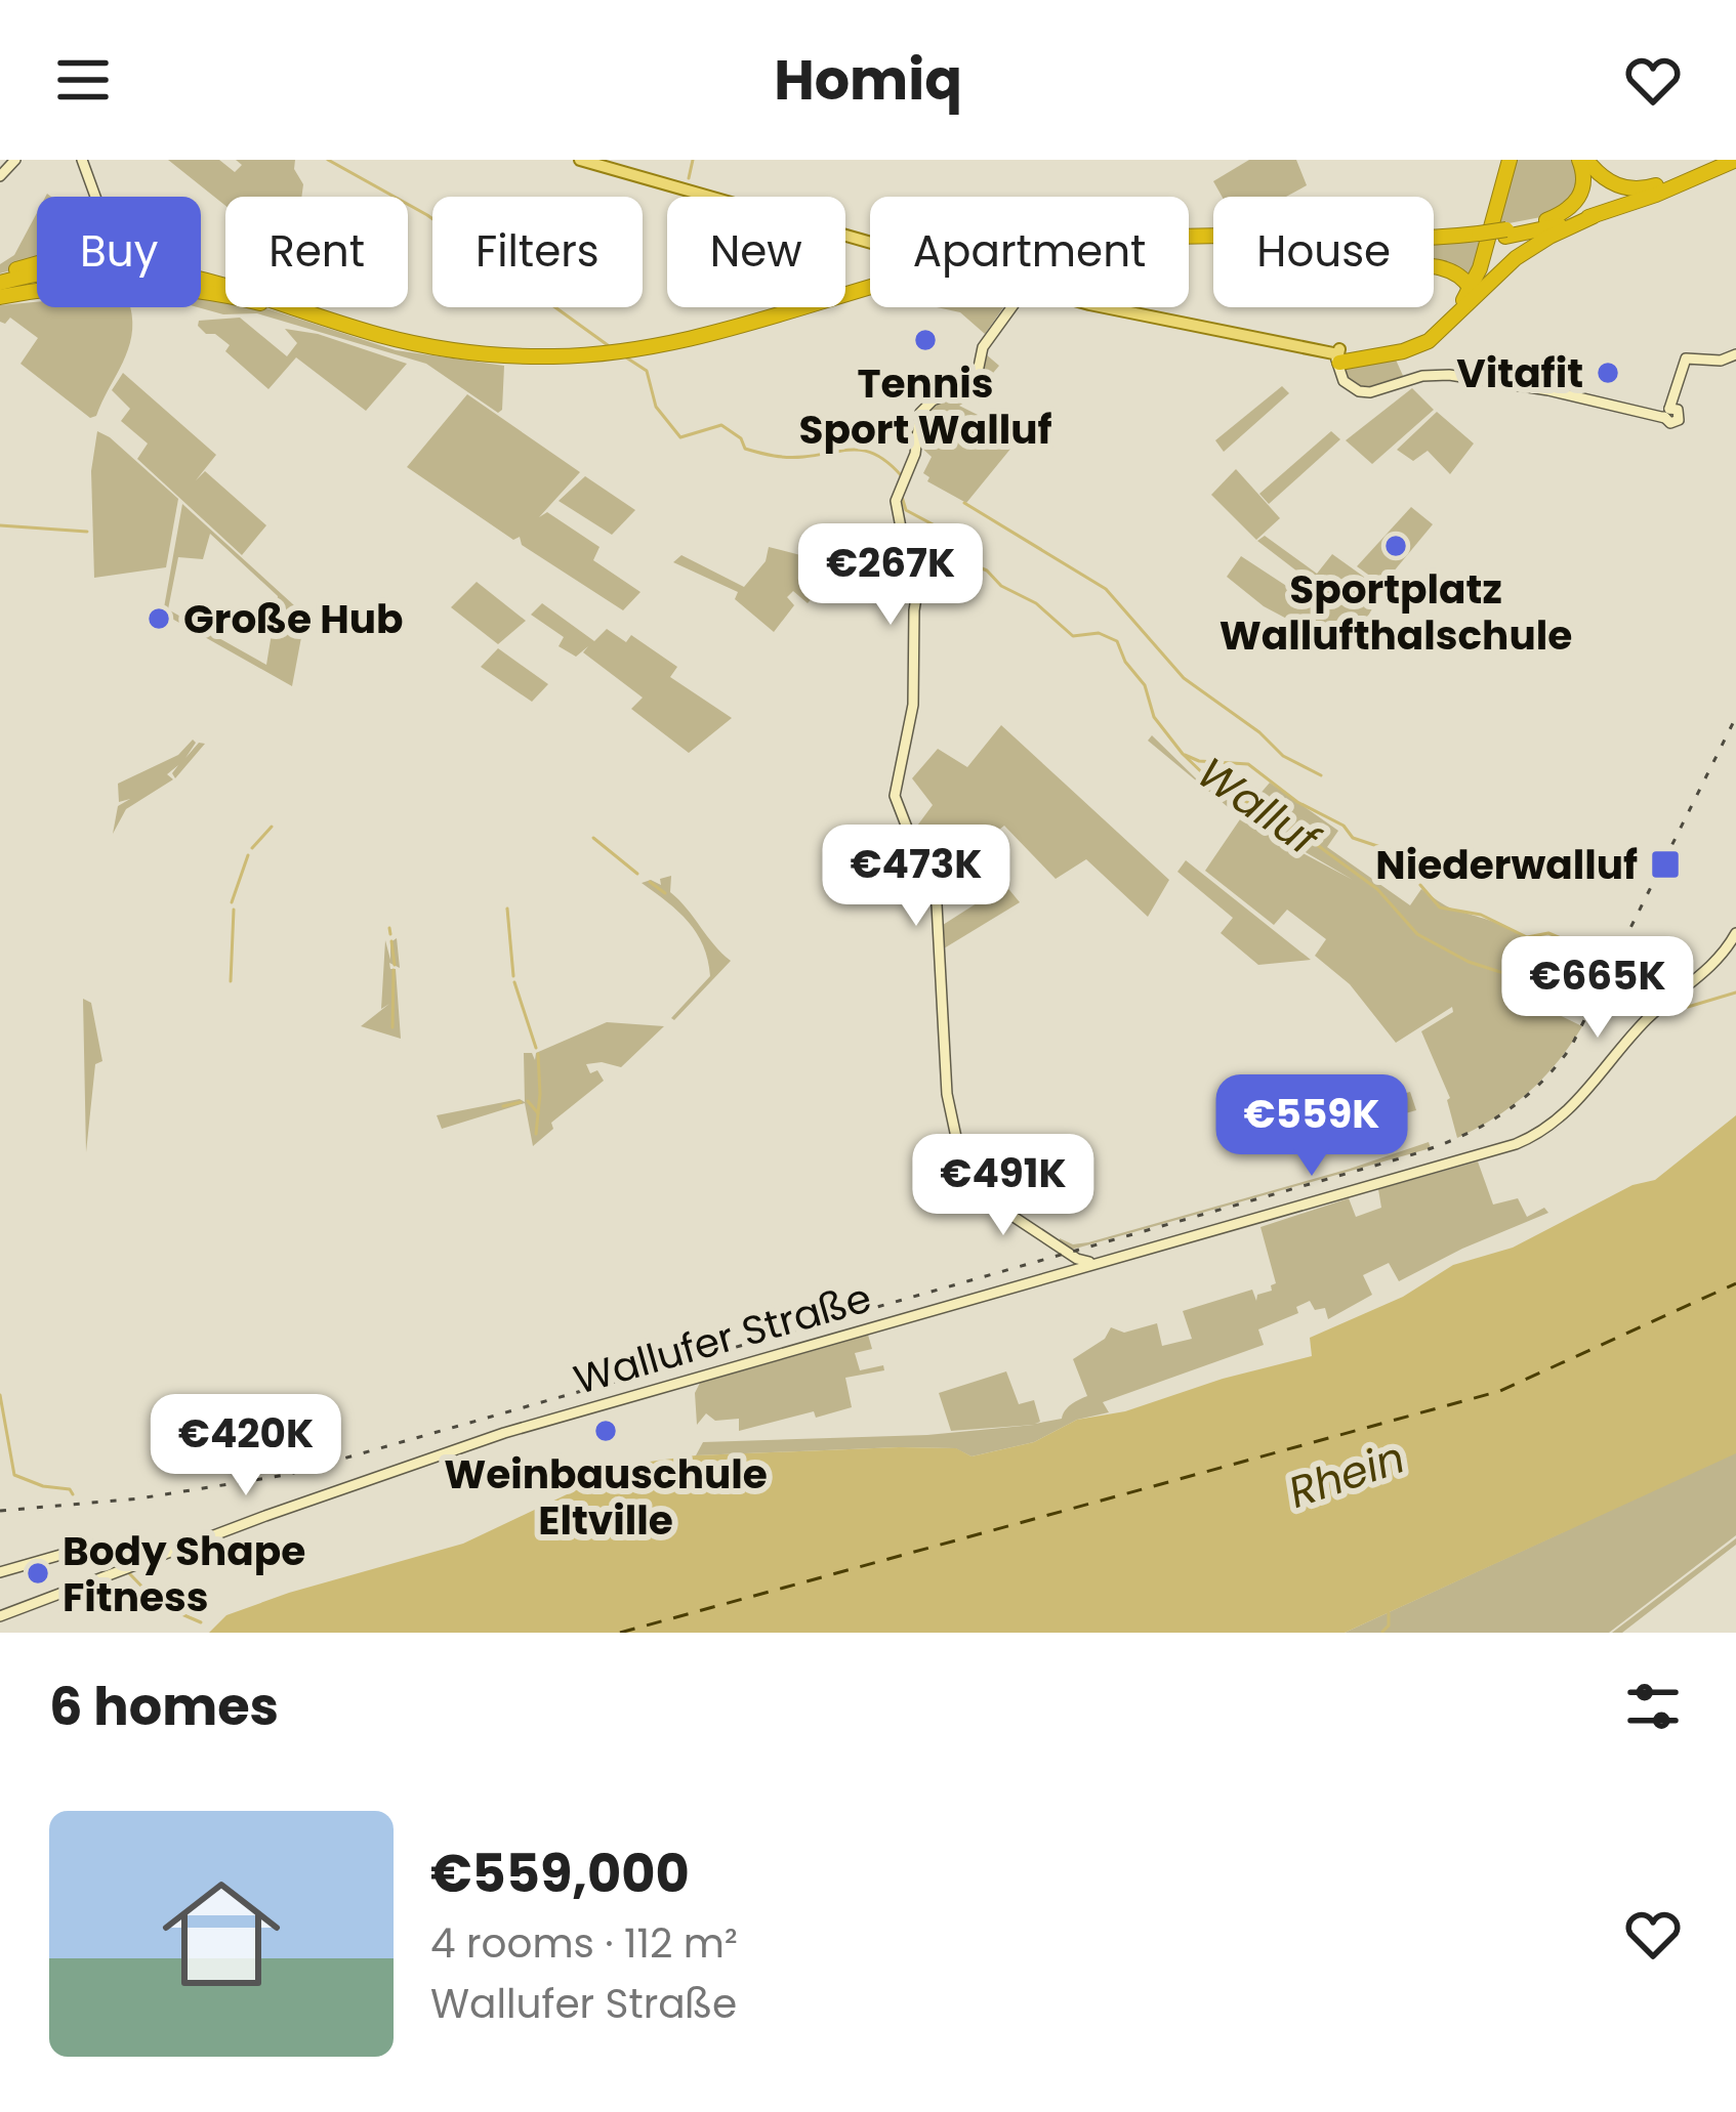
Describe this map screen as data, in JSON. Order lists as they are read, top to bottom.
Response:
{
  "streets": {
    "street": ["Wallufer Straße"]
  },
  "water": ["Walluf", "Rhein"],
  "places": {
    "other": [
      "Tennis Sport Walluf",
      "Vitafit",
      "Sportplatz Wallufthalschule",
      "Große Hub",
      "Weinbauschule Eltville",
      "Body Shape Fitness"
    ],
    "transit": ["Niederwalluf"]
  },
  "page": {
    "header": "Homiq",
    "chip": [
      "Buy",
      "Rent",
      "Filters",
      "New",
      "Apartment",
      "House"
    ],
    "price": [
      "€267K",
      "€473K",
      "€665K",
      "€559K",
      "€491K",
      "€420K"
    ],
    "heading": "6 homes",
    "list": [
      {
        "name": "€559,000",
        "note": "4 rooms · 112 m² · Wallufer Straße"
      }
    ]
  }
}
